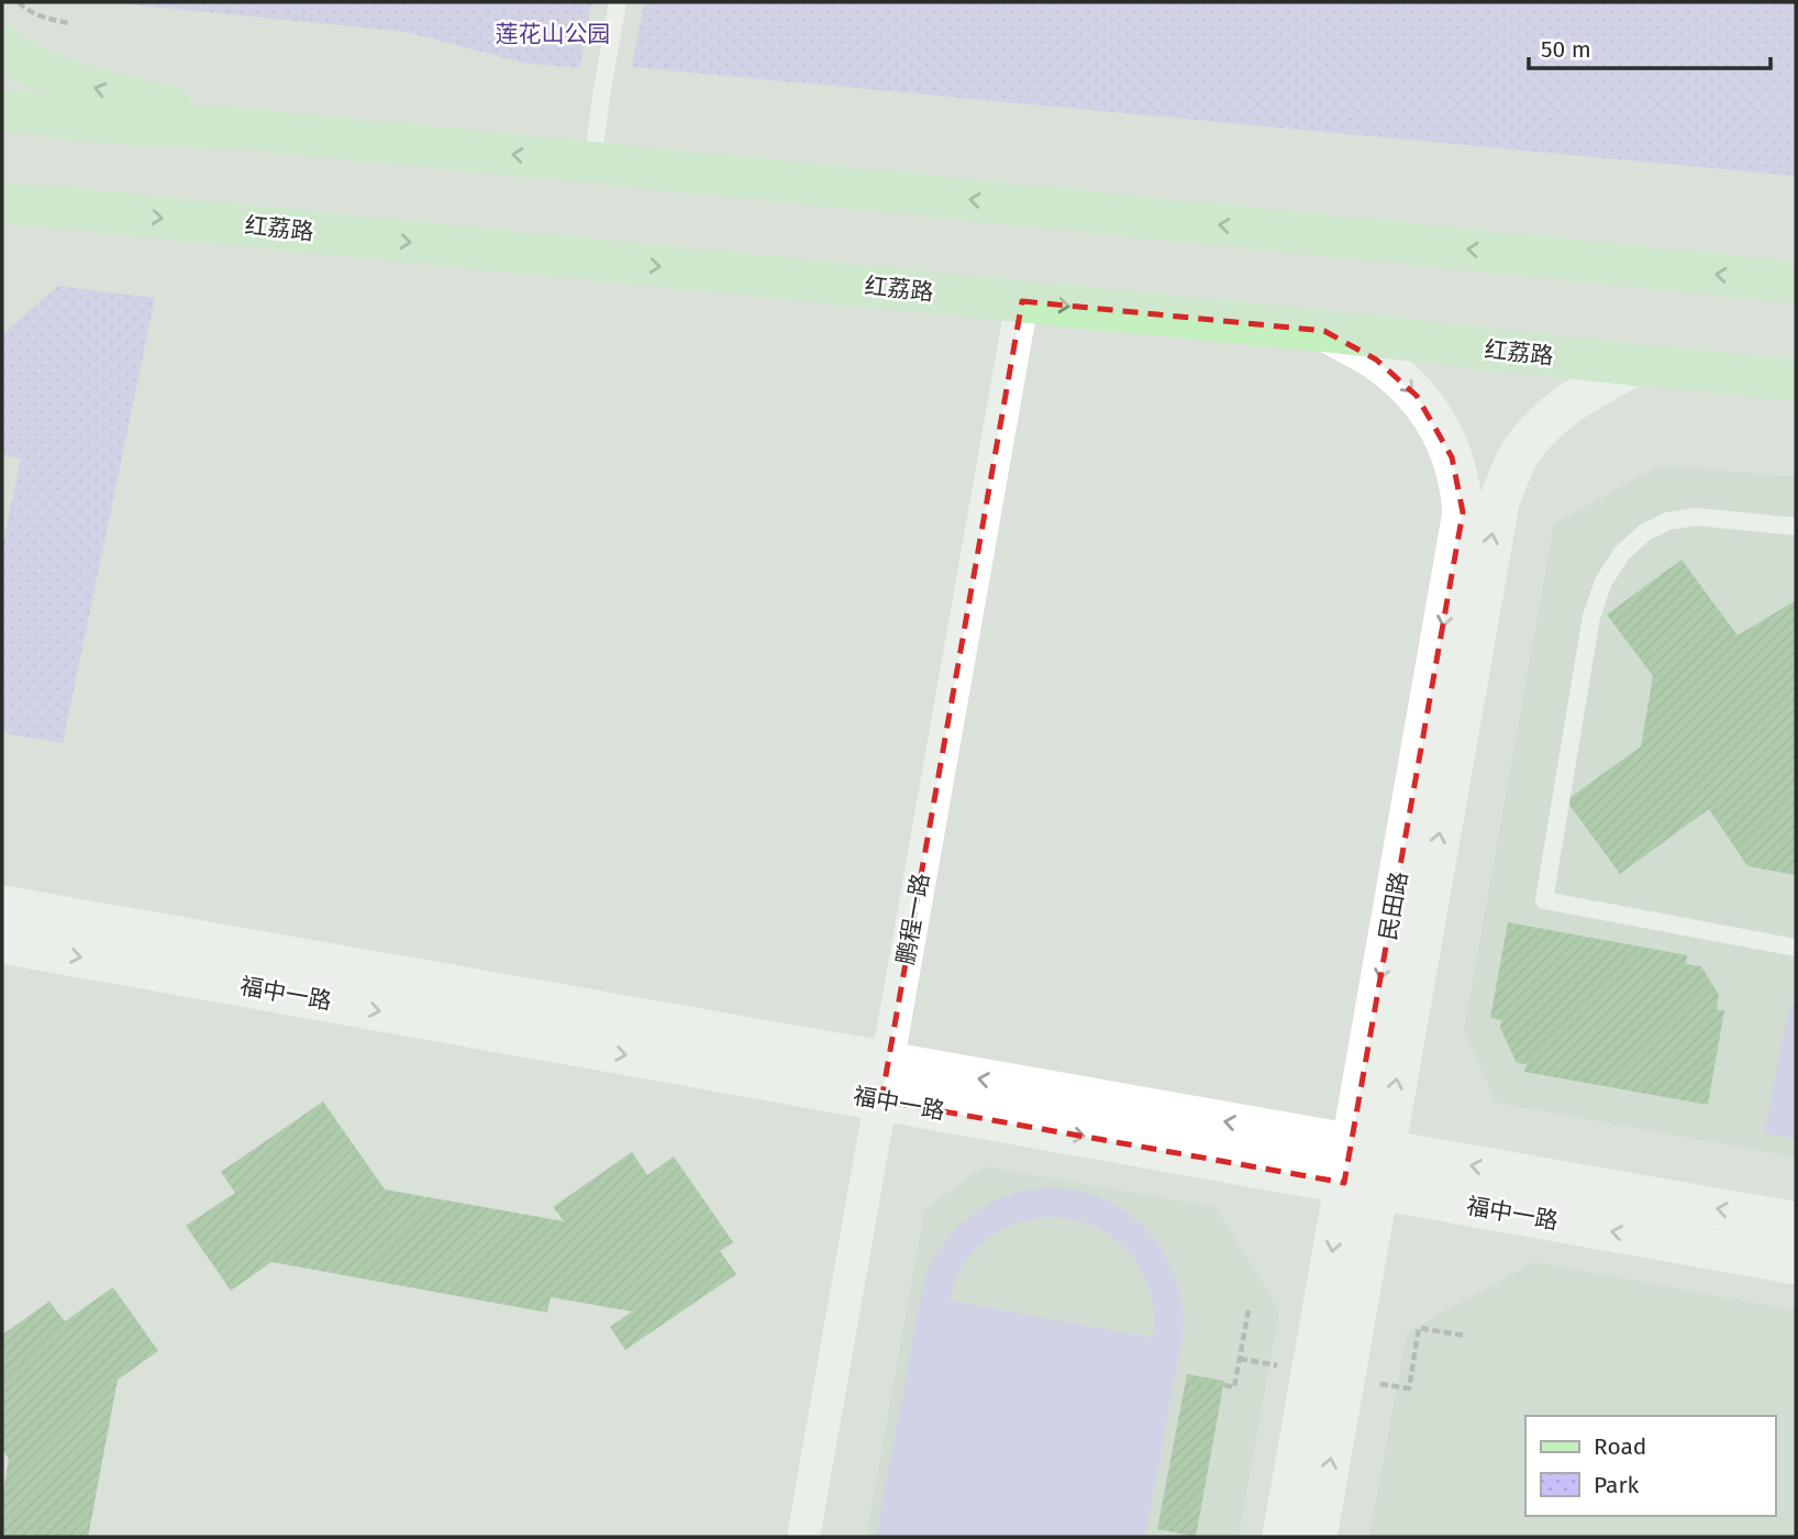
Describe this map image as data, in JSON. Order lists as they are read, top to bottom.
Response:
{
  "streets": {
    "main road": ["红荔路"],
    "street": ["民田路", "鹏程一路", "福中一路"]
  },
  "crossings": [
    ["红荔路", "民田路"],
    ["红荔路", "鹏程一路"],
    ["民田路", "福中一路"],
    ["鹏程一路", "福中一路"]
  ],
  "parks": ["莲花山公园"],
  "legend": ["Road", "Park"],
  "scale_bar": "50 m"
}
